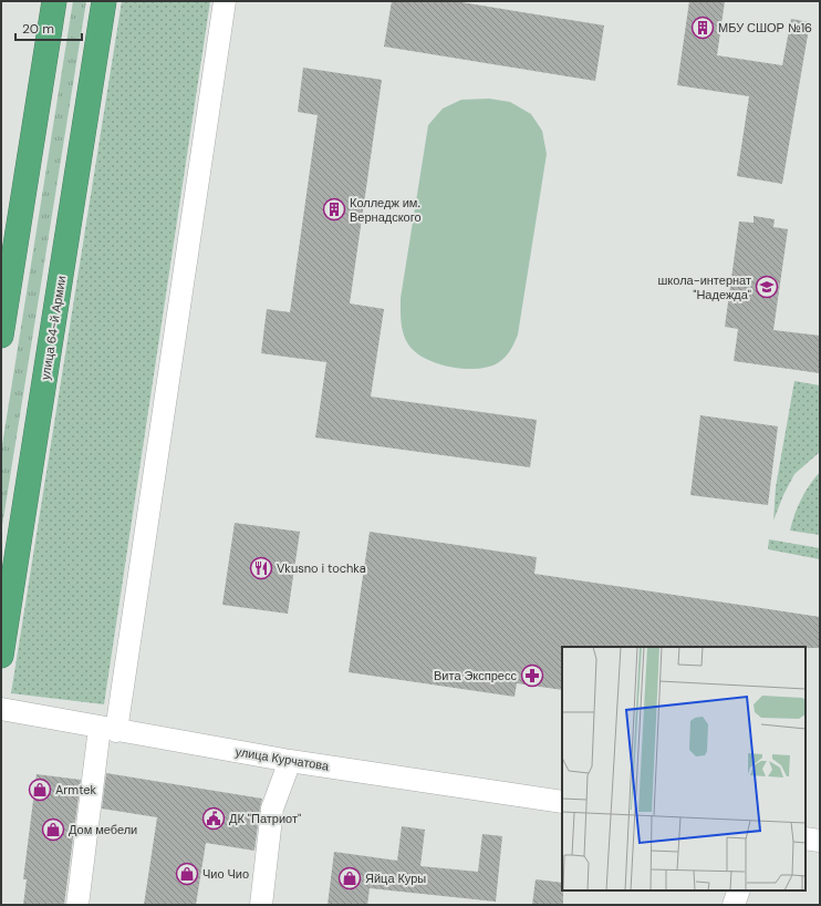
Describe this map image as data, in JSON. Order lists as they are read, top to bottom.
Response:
{
  "streets": {
    "highway": ["улица 64-й Армии"],
    "street": ["улица Курчатова"]
  },
  "places": {
    "building": ["МБУ СШОР №16", "Колледж им. Вернадского"],
    "school or university": ["школа-интернат \"Надежда\""],
    "restaurant": ["Vkusno i tochka"],
    "pharmacy": ["Вита Экспресс"],
    "shop": [
      "Armtek",
      "Дом мебели",
      "Чио Чио",
      "Яйца Куры"
    ],
    "public building": ["ДК \"Патриот\""]
  },
  "scale_bar": "20 m"
}
